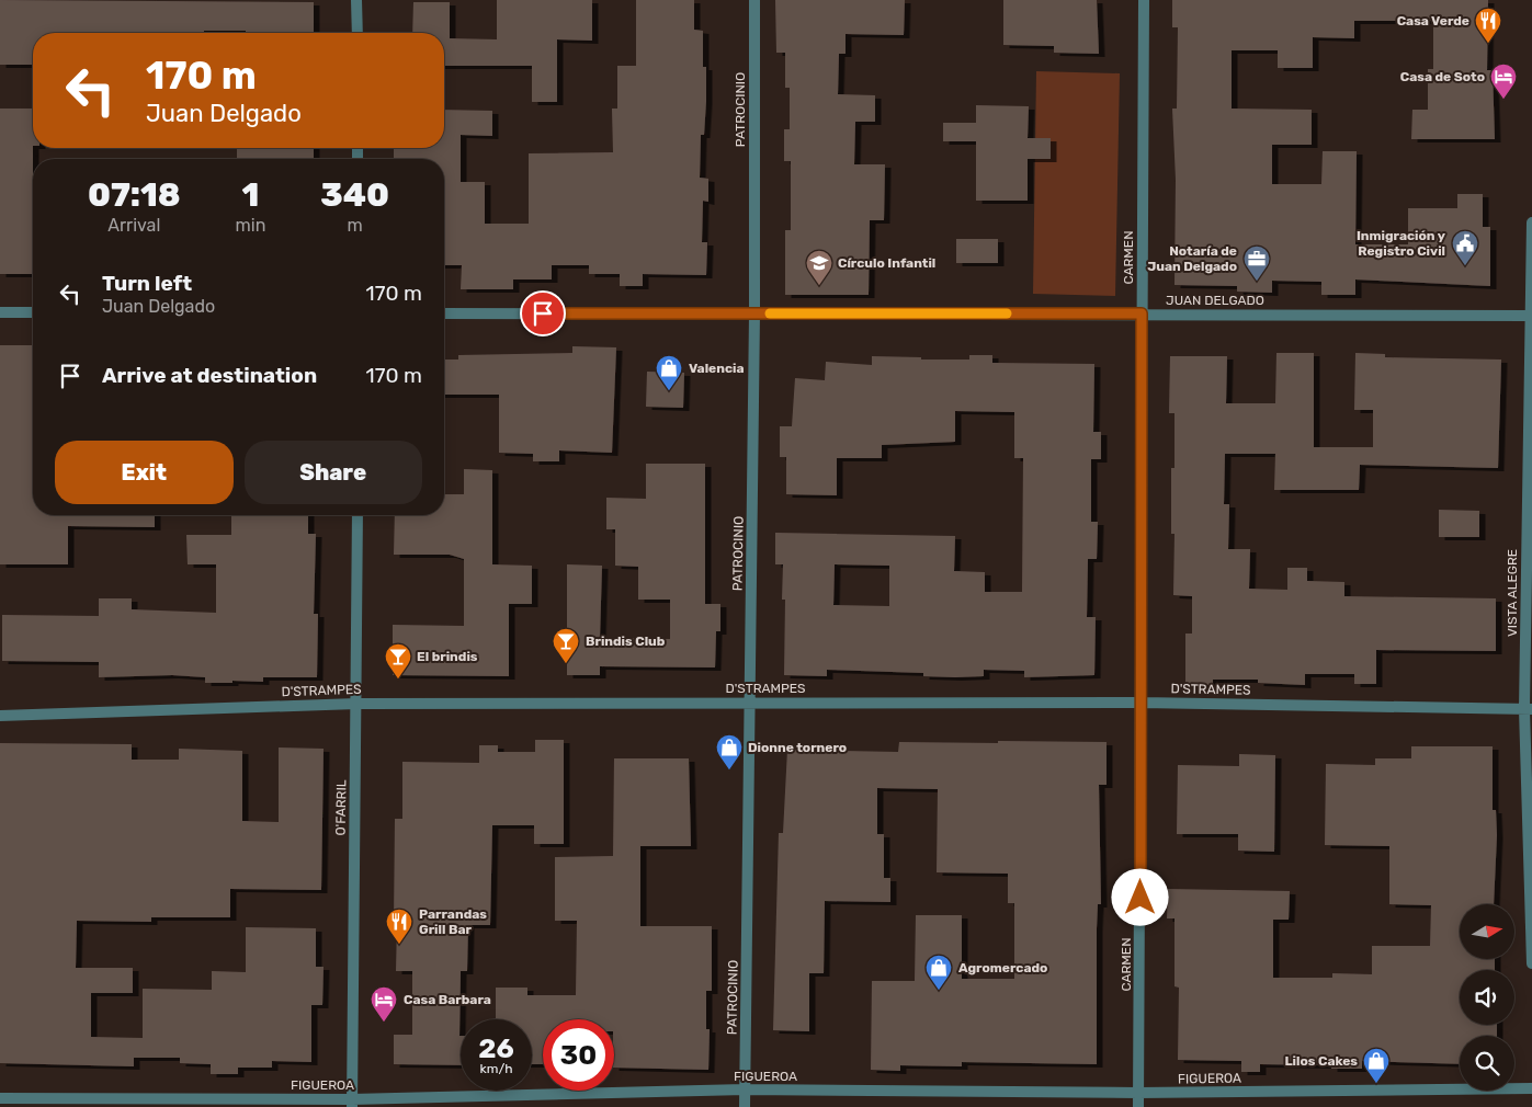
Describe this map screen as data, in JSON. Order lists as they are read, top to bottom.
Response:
{
  "streets": {
    "street": [
      "PATROCINIO",
      "CARMEN",
      "JUAN DELGADO",
      "VISTA ALEGRE",
      "D'STRAMPES",
      "O'FARRIL",
      "FIGUEROA"
    ]
  },
  "crossings": [
    ["PATROCINIO", "JUAN DELGADO"],
    ["PATROCINIO", "D'STRAMPES"],
    ["PATROCINIO", "FIGUEROA"],
    ["CARMEN", "JUAN DELGADO"],
    ["CARMEN", "D'STRAMPES"],
    ["CARMEN", "FIGUEROA"],
    ["JUAN DELGADO", "VISTA ALEGRE"],
    ["VISTA ALEGRE", "D'STRAMPES"],
    ["D'STRAMPES", "O'FARRIL"],
    ["O'FARRIL", "FIGUEROA"]
  ],
  "places": {
    "restaurant": ["Casa Verde", "Parrandas Grill Bar"],
    "hotel": ["Casa de Soto", "Casa Barbara"],
    "public building": ["Inmigración y Registro Civil"],
    "office": ["Notaría de Juan Delgado"],
    "school or university": ["Círculo Infantil"],
    "shop": [
      "Valencia",
      "Dionne tornero",
      "Agromercado",
      "Lilos Cakes"
    ],
    "bar": ["Brindis Club", "El brindis"]
  },
  "north": "right",
  "page": {
    "turn": ["170 m", "Juan Delgado"],
    "eta": [
      "07:18",
      "Arrival",
      "1",
      "min",
      "340",
      "m"
    ],
    "list": [
      {
        "name": "Turn left",
        "note": "Juan Delgado",
        "value": "170 m"
      },
      {
        "name": "Arrive at destination",
        "value": "170 m"
      }
    ],
    "buttons": ["Exit", "Share"],
    "speed": "26 km/h",
    "limit": "30"
  }
}
